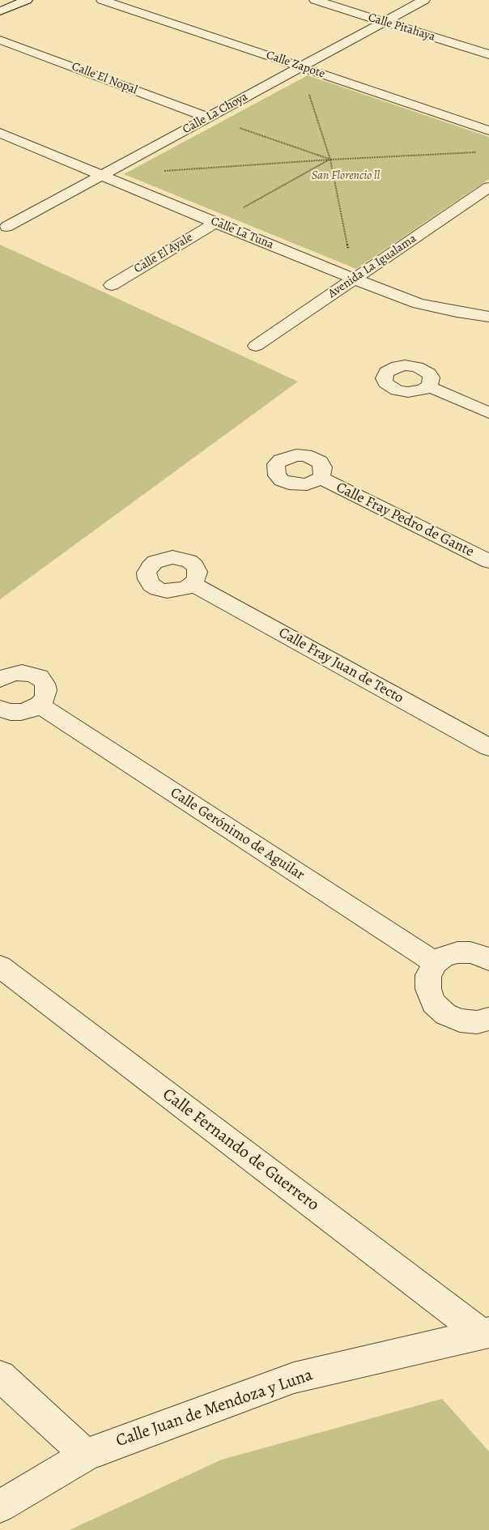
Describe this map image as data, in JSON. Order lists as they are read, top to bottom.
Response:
{
  "streets": {
    "street": [
      "Calle Pitahaya",
      "Calle Zapote",
      "Calle El Nopal",
      "Calle La Choya",
      "Calle La Tuna",
      "Calle El Ayale",
      "Avenida La Igualama",
      "Calle Fray Pedro de Gante",
      "Calle Fray Juan de Tecto",
      "Calle Gerónimo de Aguilar",
      "Calle Fernando de Guerrero",
      "Calle Juan de Mendoza y Luna"
    ]
  },
  "crossings": [
    ["Calle Pitahaya", "Calle La Choya"],
    ["Calle Zapote", "Calle La Choya"],
    ["Calle El Nopal", "Calle La Choya"],
    ["Calle La Choya", "Calle La Tuna"],
    ["Calle La Tuna", "Calle El Ayale"],
    ["Calle La Tuna", "Avenida La Igualama"],
    ["Calle Fernando de Guerrero", "Calle Juan de Mendoza y Luna"]
  ],
  "parks": ["San Florencio ll"]
}
